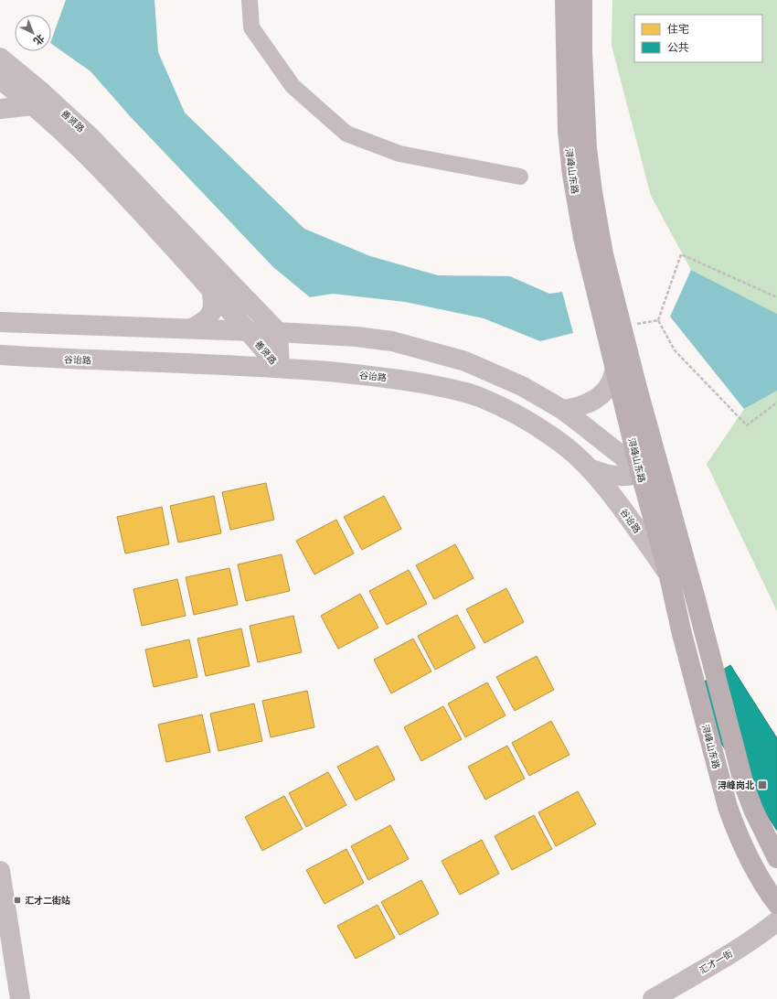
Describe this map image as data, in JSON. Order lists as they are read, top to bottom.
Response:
{
  "streets": {
    "main road": ["浔峰山东路"],
    "street": ["善贤路", "谷诒路", "汇才一街"]
  },
  "crossings": [
    ["善贤路", "谷诒路"],
    ["浔峰山东路", "谷诒路"]
  ],
  "places": {
    "transit": ["浔峰岗北", "汇才二街站"]
  },
  "legend": ["住宅", "公共"],
  "north": "bottom right"
}
